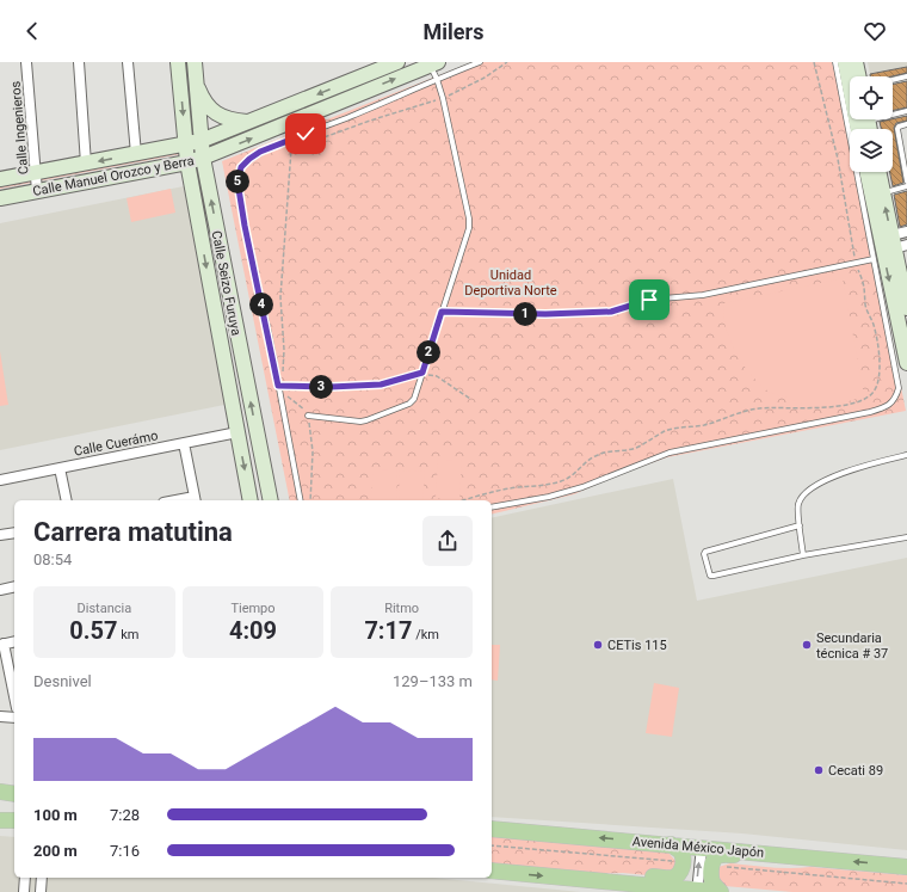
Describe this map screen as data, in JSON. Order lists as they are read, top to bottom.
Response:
{
  "streets": {
    "main road": ["Avenida México Japón"],
    "street": [
      "Calle Ingenieros",
      "Calle Manuel Orozco y Berra",
      "Calle Seizo Furuya",
      "Calle Cuerámo"
    ]
  },
  "crossings": [
    ["Calle Ingenieros", "Calle Manuel Orozco y Berra"],
    ["Calle Manuel Orozco y Berra", "Calle Seizo Furuya"],
    ["Calle Seizo Furuya", "Calle Cuerámo"]
  ],
  "parks": ["Unidad Deportiva Norte"],
  "places": ["CETis 115", "Secundaria técnica # 37", "Cecati 89"],
  "page": {
    "header": "Milers",
    "pins": [
      "5",
      "4",
      "1",
      "2",
      "3"
    ],
    "heading": ["Carrera matutina", "08:54"],
    "stats": [
      ["Distancia", "0.57 km"],
      ["Tiempo", "4:09"],
      ["Ritmo", "7:17 /km"]
    ],
    "chart": ["Desnivel", "129–133 m"],
    "list": [
      {
        "name": "100 m",
        "note": "7:28"
      },
      {
        "name": "200 m",
        "note": "7:16"
      }
    ]
  }
}
